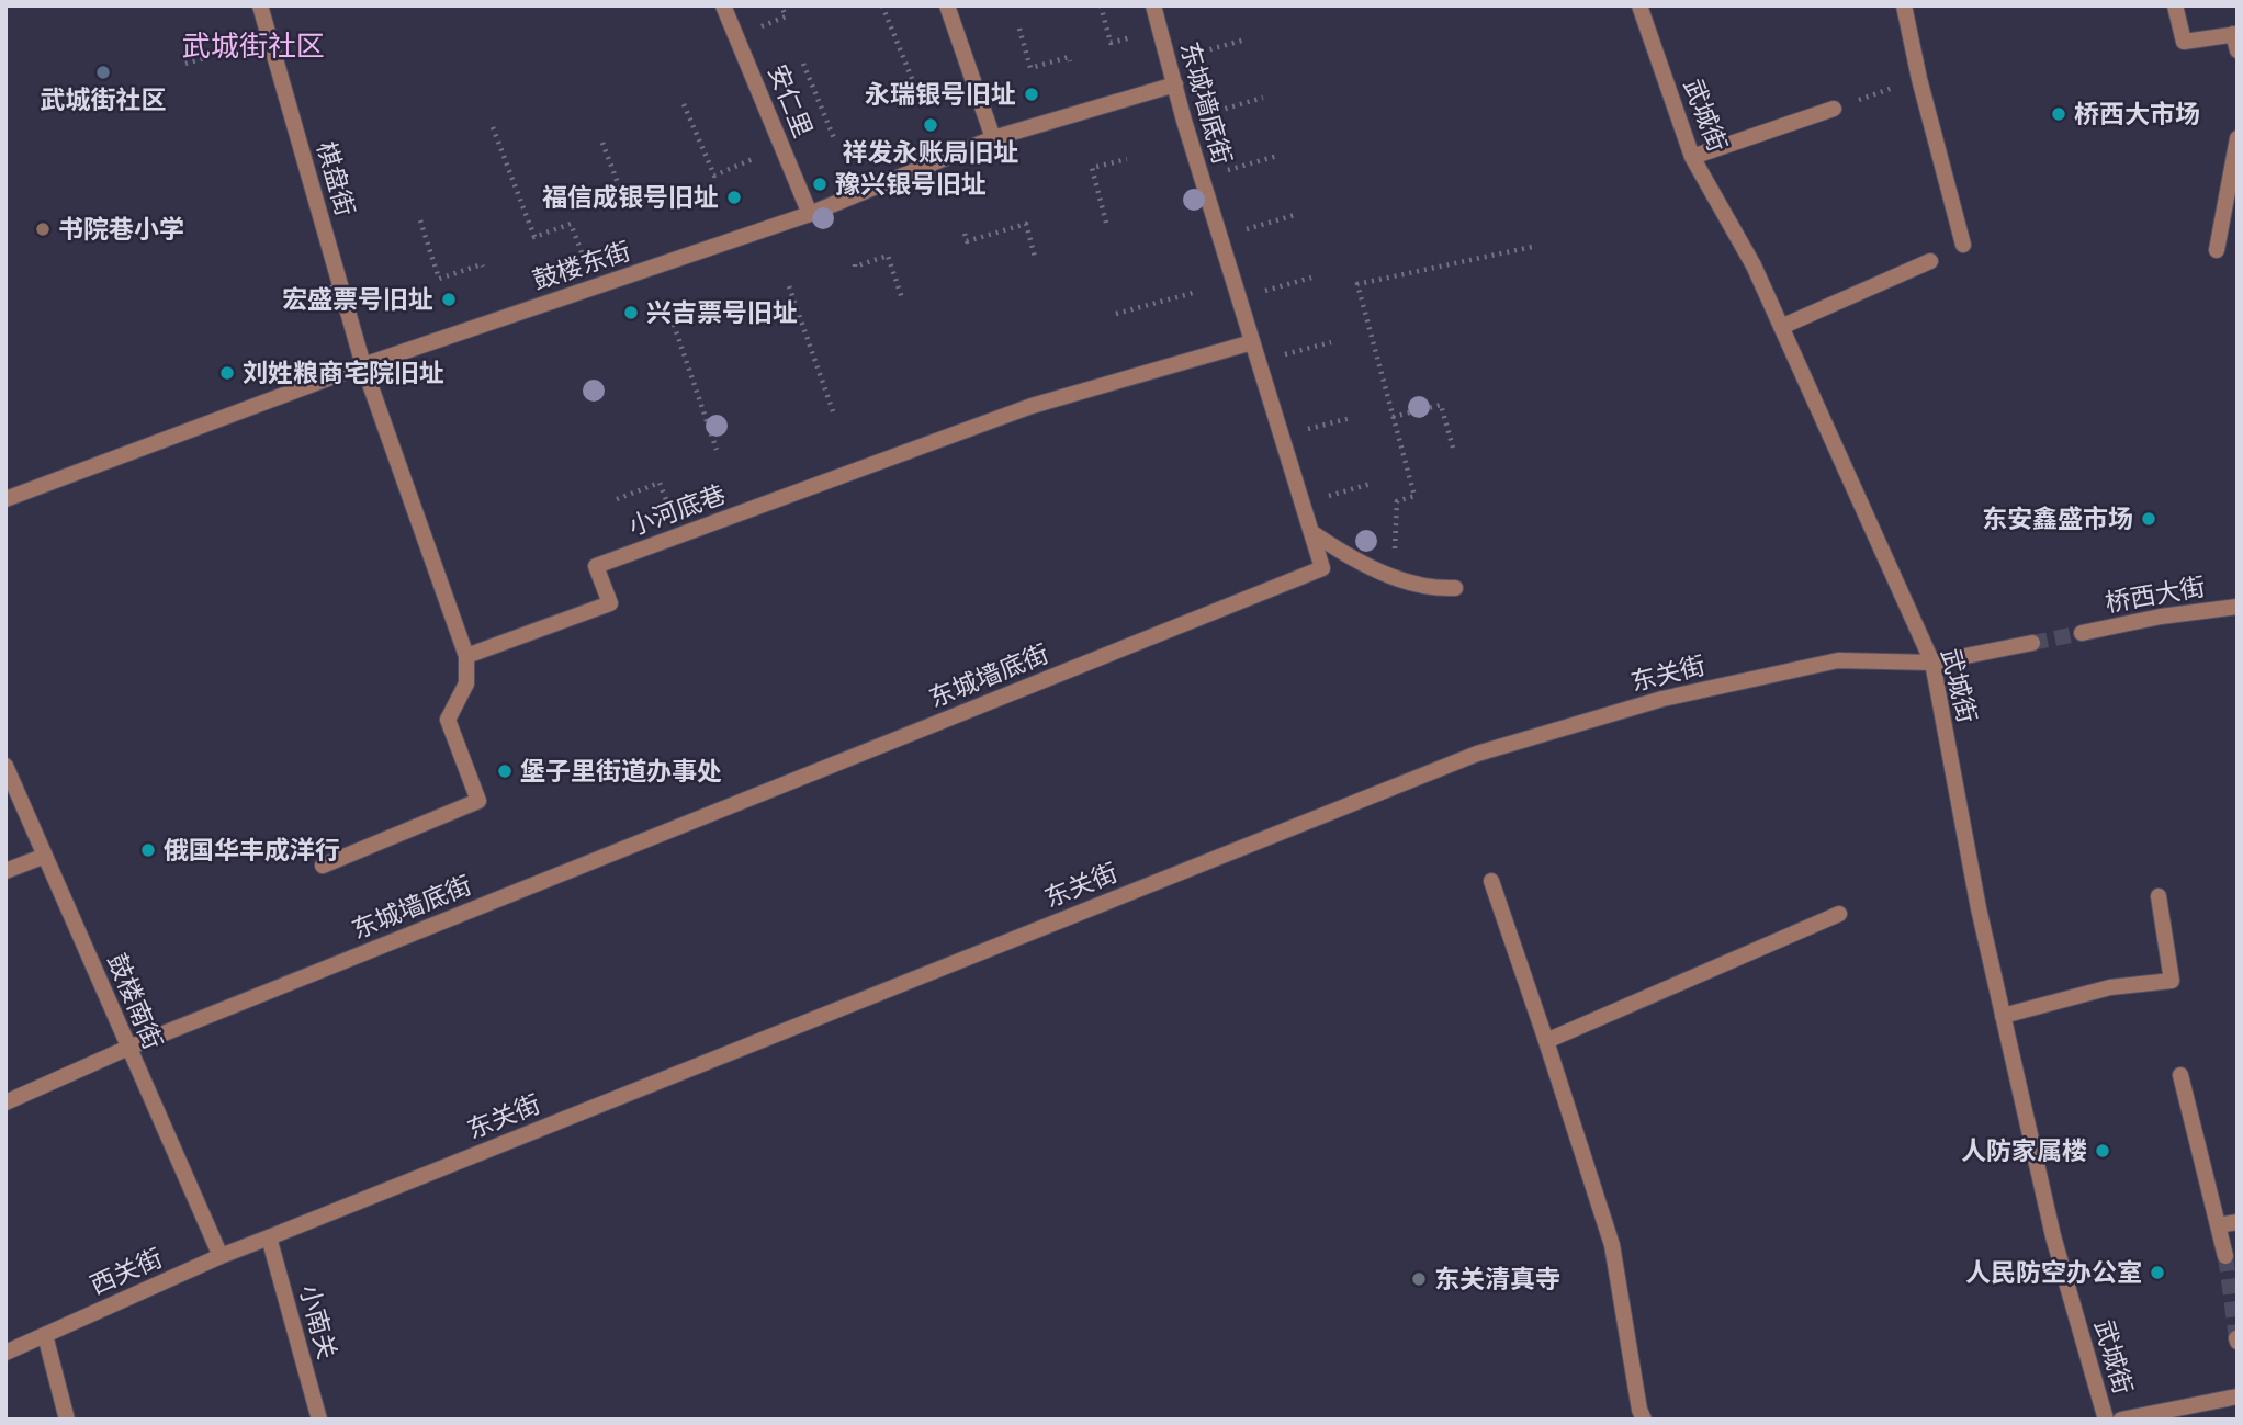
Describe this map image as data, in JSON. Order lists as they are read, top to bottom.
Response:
{
  "streets": {
    "street": [
      "安仁里",
      "东城墙底街",
      "武城街",
      "棋盘街",
      "鼓楼东街",
      "小河底巷",
      "桥西大街",
      "东关街",
      "鼓楼南街",
      "西关街",
      "小南关"
    ]
  },
  "crossings": [
    ["安仁里", "鼓楼东街"],
    ["东城墙底街", "鼓楼东街"],
    ["东城墙底街", "小河底巷"],
    ["东城墙底街", "鼓楼南街"],
    ["武城街", "东关街"],
    ["棋盘街", "鼓楼东街"],
    ["东关街", "西关街"],
    ["东关街", "小南关"],
    ["鼓楼南街", "西关街"],
    ["西关街", "小南关"]
  ],
  "districts": ["武城街社区"],
  "places": [
    "武城街社区",
    "永瑞银号旧址",
    "桥西大市场",
    "祥发永账局旧址",
    "豫兴银号旧址",
    "福信成银号旧址",
    "书院巷小学",
    "宏盛票号旧址",
    "兴吉票号旧址",
    "刘姓粮商宅院旧址",
    "东安鑫盛市场",
    "堡子里街道办事处",
    "俄国华丰成洋行",
    "人防家属楼",
    "人民防空办公室",
    "东关清真寺"
  ]
}
